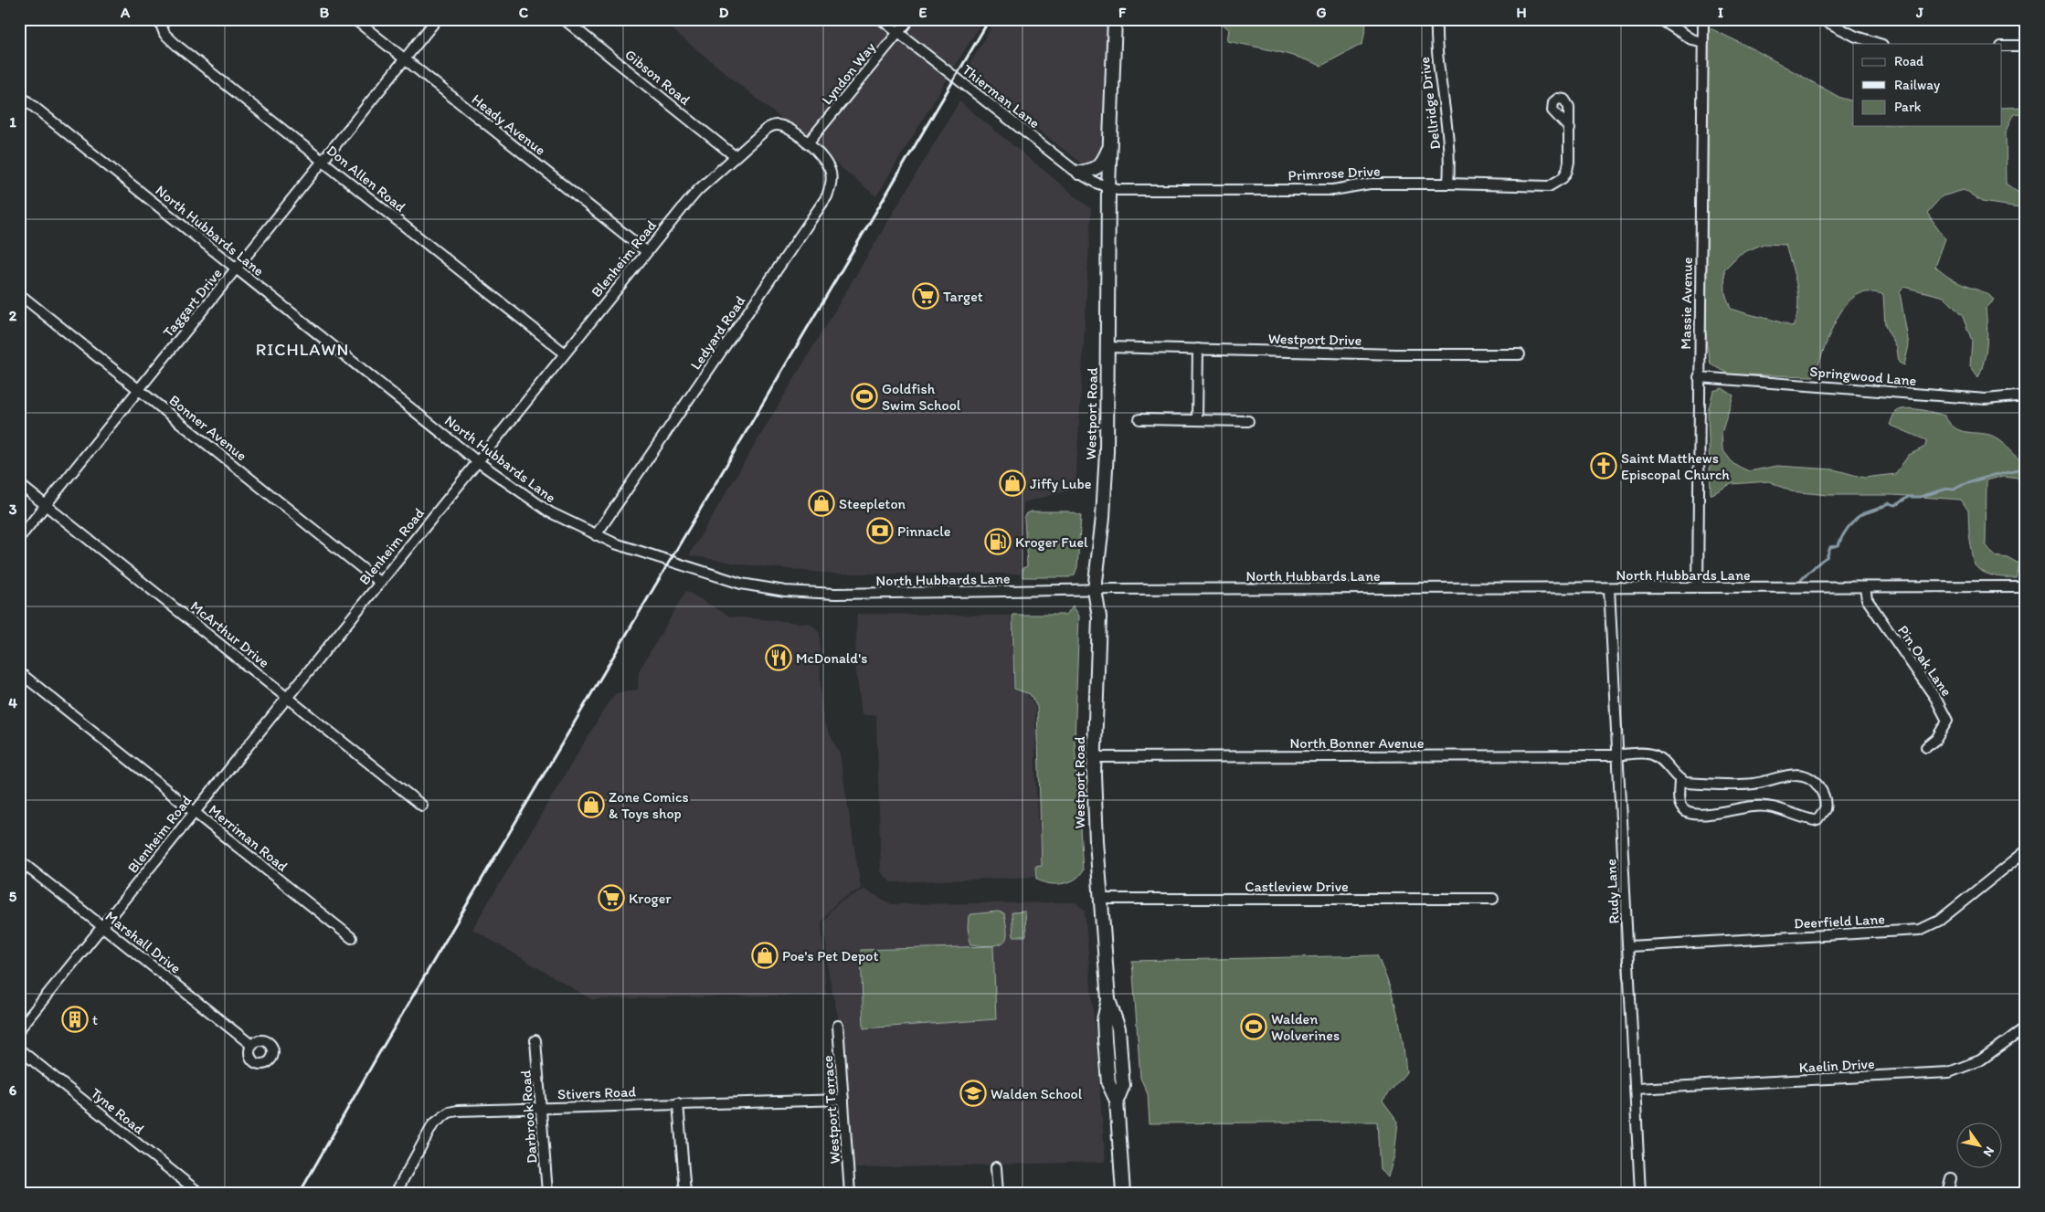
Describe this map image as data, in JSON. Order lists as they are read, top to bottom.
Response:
{
  "streets": {
    "main road": ["Westport Road"],
    "street": [
      "Lyndon Way",
      "Gibson Road",
      "Thierman Lane",
      "Dellridge Drive",
      "Heady Avenue",
      "Primrose Drive",
      "Don Allen Road",
      "North Hubbards Lane",
      "Blenheim Road",
      "Taggart Drive",
      "Massie Avenue",
      "Ledyard Road",
      "Westport Drive",
      "Springwood Lane",
      "Bonner Avenue",
      "McArthur Drive",
      "Pin Oak Lane",
      "North Bonner Avenue",
      "Merriman Road",
      "Castleview Drive",
      "Rudy Lane",
      "Deerfield Lane",
      "Marshall Drive",
      "Kaelin Drive",
      "Stivers Road",
      "Westport Terrace",
      "Tyne Road",
      "Darbrook Road"
    ]
  },
  "crossings": [
    ["Lyndon Way", "Thierman Lane"],
    ["Lyndon Way", "Blenheim Road"],
    ["Lyndon Way", "Ledyard Road"],
    ["Gibson Road", "Blenheim Road"],
    ["Thierman Lane", "Primrose Drive"],
    ["Thierman Lane", "Westport Road"],
    ["Dellridge Drive", "Primrose Drive"],
    ["Heady Avenue", "Blenheim Road"],
    ["Heady Avenue", "Taggart Drive"],
    ["Primrose Drive", "Westport Road"],
    ["Don Allen Road", "Blenheim Road"],
    ["Don Allen Road", "Taggart Drive"],
    ["North Hubbards Lane", "Blenheim Road"],
    ["North Hubbards Lane", "Taggart Drive"],
    ["North Hubbards Lane", "Massie Avenue"],
    ["North Hubbards Lane", "Ledyard Road"],
    ["North Hubbards Lane", "Westport Road"],
    ["North Hubbards Lane", "Pin Oak Lane"],
    ["North Hubbards Lane", "Rudy Lane"],
    ["Blenheim Road", "Ledyard Road"],
    ["Blenheim Road", "Bonner Avenue"],
    ["Blenheim Road", "McArthur Drive"],
    ["Blenheim Road", "Merriman Road"],
    ["Blenheim Road", "Marshall Drive"],
    ["Taggart Drive", "Bonner Avenue"],
    ["Taggart Drive", "McArthur Drive"],
    ["Massie Avenue", "Springwood Lane"],
    ["Westport Drive", "Westport Road"],
    ["Westport Road", "North Bonner Avenue"],
    ["Westport Road", "Castleview Drive"],
    ["North Bonner Avenue", "Rudy Lane"],
    ["Rudy Lane", "Deerfield Lane"],
    ["Rudy Lane", "Kaelin Drive"],
    ["Stivers Road", "Westport Terrace"],
    ["Stivers Road", "Darbrook Road"]
  ],
  "districts": ["RICHLAWN"],
  "places": {
    "supermarket": ["Target", "Kroger"],
    "sports": ["Goldfish Swim School", "Walden Wolverines"],
    "church": ["Saint Matthews Episcopal Church"],
    "shop": [
      "Jiffy Lube",
      "Steepleton",
      "Zone Comics & Toys shop",
      "Poe's Pet Depot"
    ],
    "bank": ["Pinnacle"],
    "fuel station": ["Kroger Fuel"],
    "restaurant": ["McDonald's"],
    "building": ["t"],
    "school or university": ["Walden School"]
  },
  "legend": ["Road", "Railway", "Park"],
  "north": "bottom right",
  "grid": {
    "columns": [
      "A",
      "B",
      "C",
      "D",
      "E",
      "F",
      "G",
      "H",
      "I",
      "J"
    ],
    "rows": [
      "1",
      "2",
      "3",
      "4",
      "5",
      "6"
    ]
  }
}
